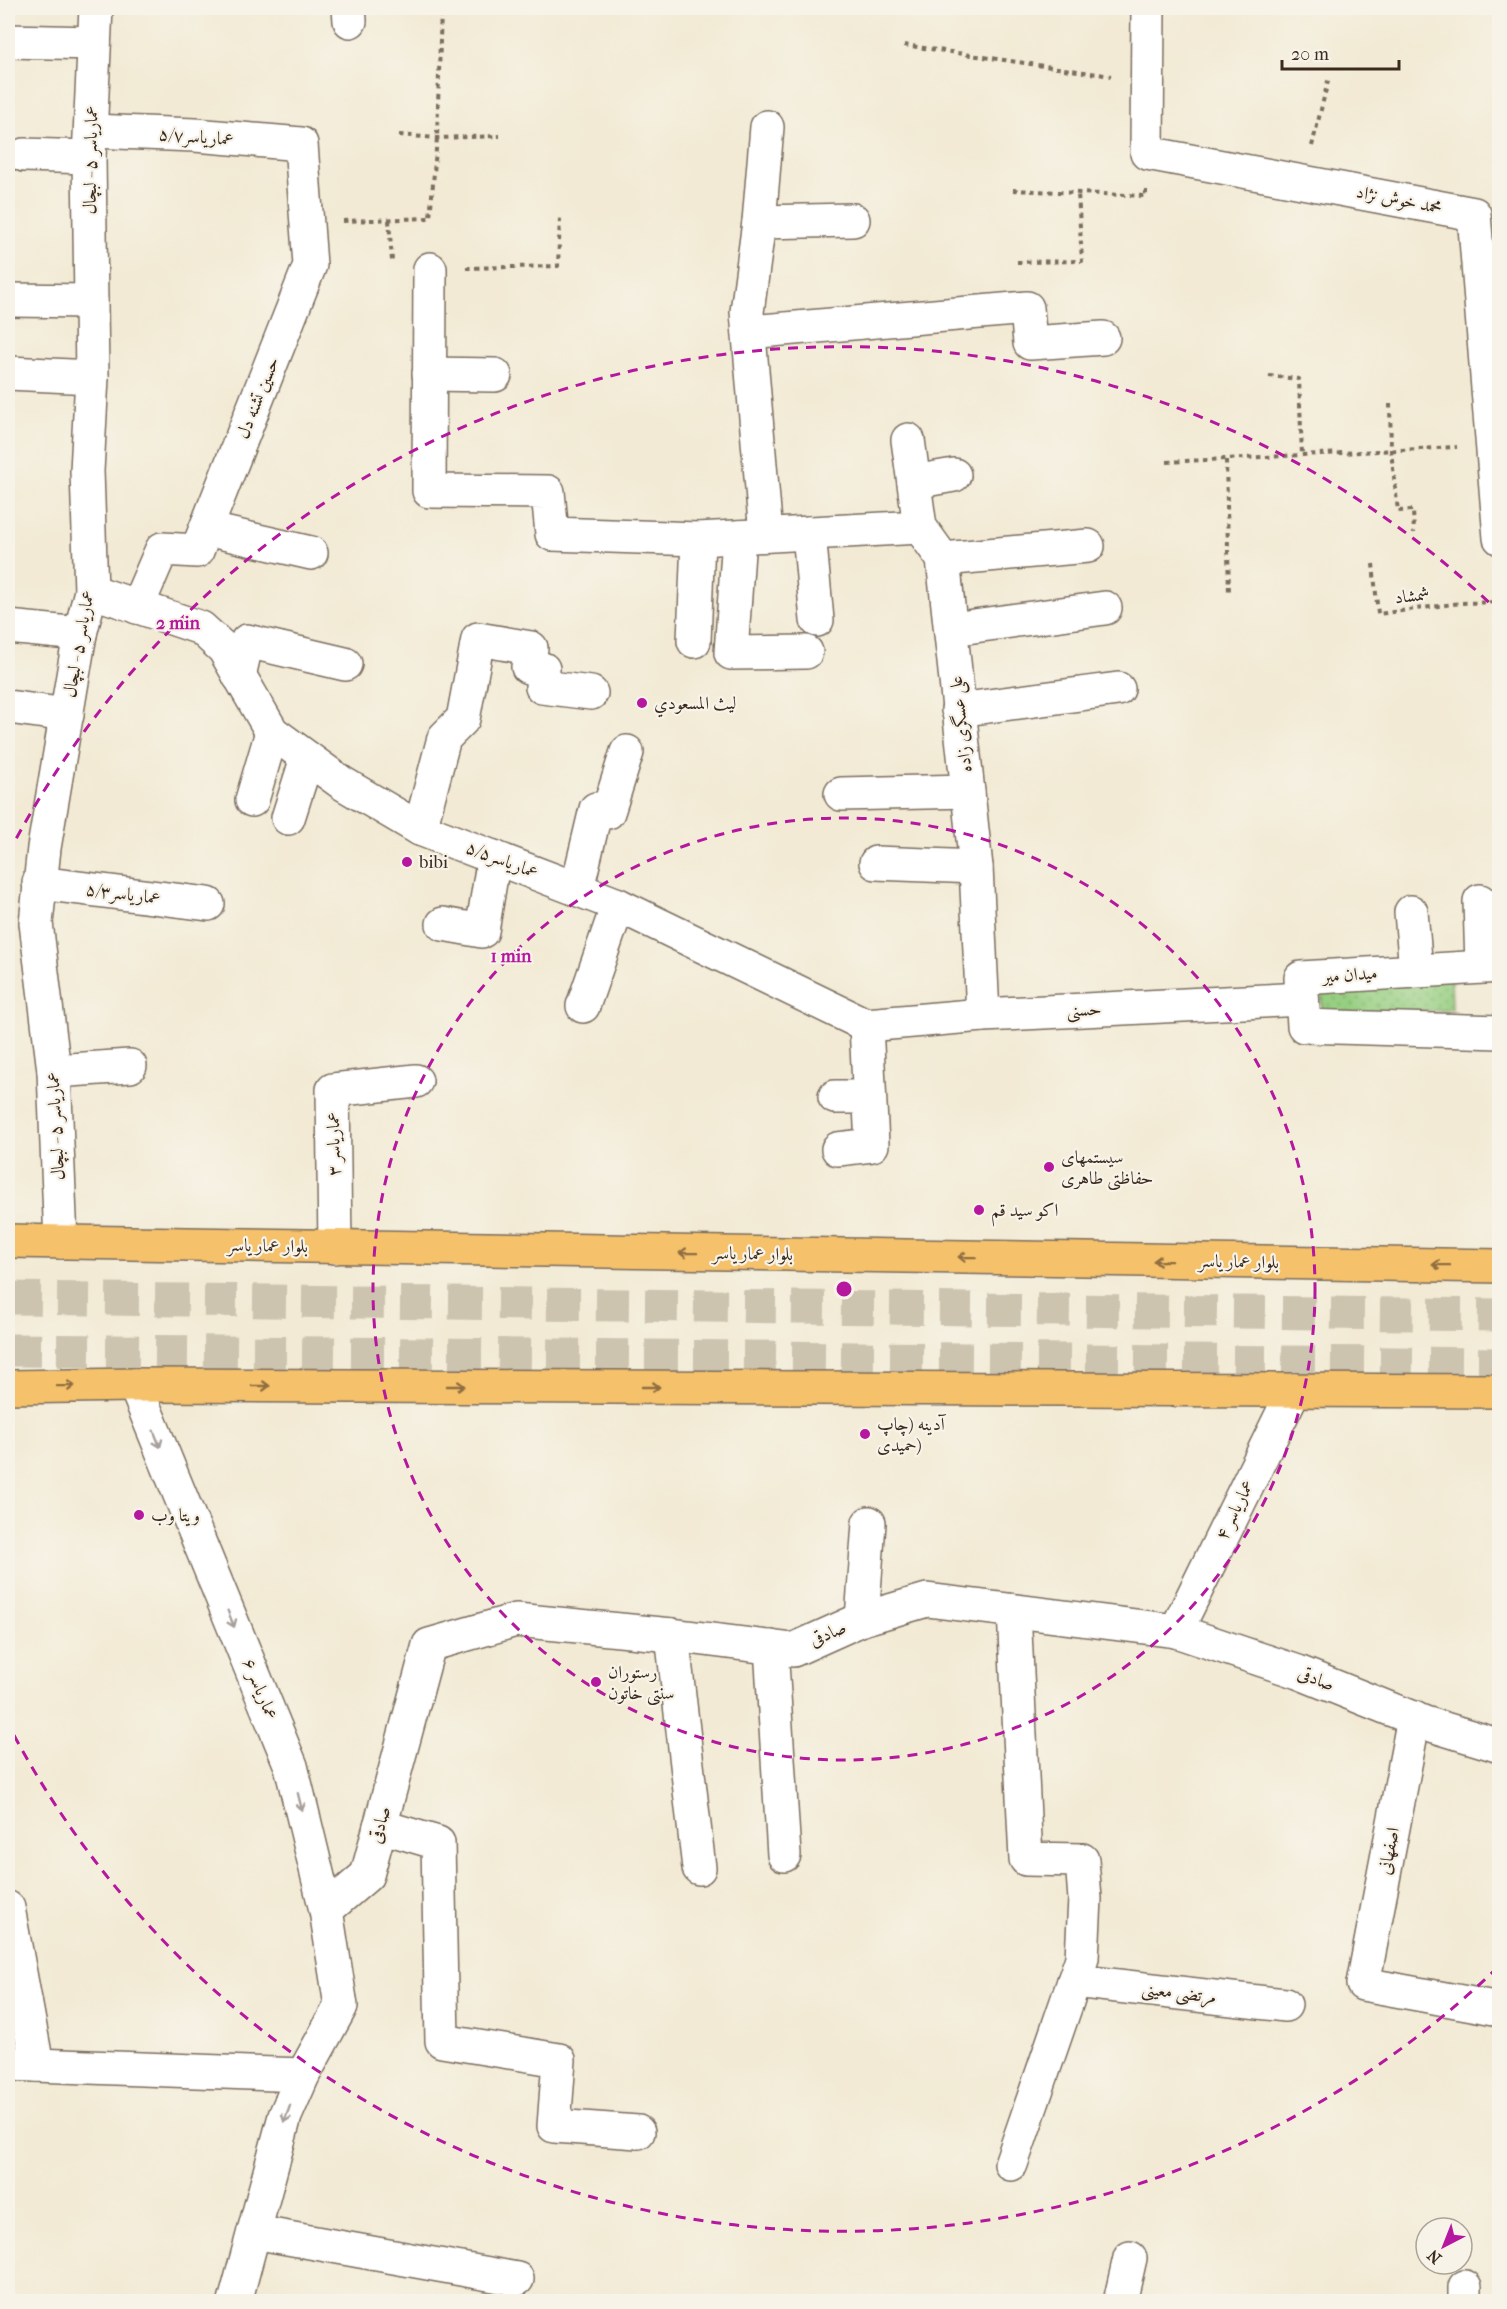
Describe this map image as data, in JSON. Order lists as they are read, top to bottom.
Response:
{
  "streets": {
    "main road": ["بلوار عمار یاسر"],
    "street": [
      "عماریاسر۵/۷",
      "عماریاسر ۵ - لبچال",
      "محمد خوش نژاد",
      "حسین تشنه دل",
      "علی عسگری زاده",
      "عماریاسر۵/۵",
      "عماریاسر۵/۳",
      "میدان میر",
      "حسنی",
      "عماریاسر ۳",
      "عماریاسر ۴",
      "صادقی",
      "عماریاسر ۶",
      "اصفهانی",
      "مرتضی معینی"
    ],
    "path": ["شمشاد"]
  },
  "crossings": [
    ["عماریاسر۵/۷", "عماریاسر ۵ - لبچال"],
    ["عماریاسر۵/۷", "حسین تشنه دل"],
    ["عماریاسر ۵ - لبچال", "عماریاسر۵/۵"],
    ["عماریاسر ۵ - لبچال", "عماریاسر۵/۳"],
    ["عماریاسر ۵ - لبچال", "بلوار عمار یاسر"],
    ["حسین تشنه دل", "عماریاسر۵/۵"],
    ["علی عسگری زاده", "حسنی"],
    ["عماریاسر۵/۵", "حسنی"],
    ["میدان میر", "حسنی"],
    ["عماریاسر ۳", "بلوار عمار یاسر"],
    ["عماریاسر ۴", "صادقی"],
    ["صادقی", "عماریاسر ۶"],
    ["صادقی", "اصفهانی"]
  ],
  "one_way": ["عماریاسر ۶"],
  "places": [
    "ليث المسعودي",
    "bibi",
    "سیستمهای حفاظتی طاهری",
    "اکو سید قم",
    "آدینه (چاپ حمیدی)",
    "ویتا وب",
    "رستوران سنتی خاتون"
  ],
  "scale_bar": "20 m",
  "north": "bottom left",
  "rings": ["2 min", "1 min"]
}
